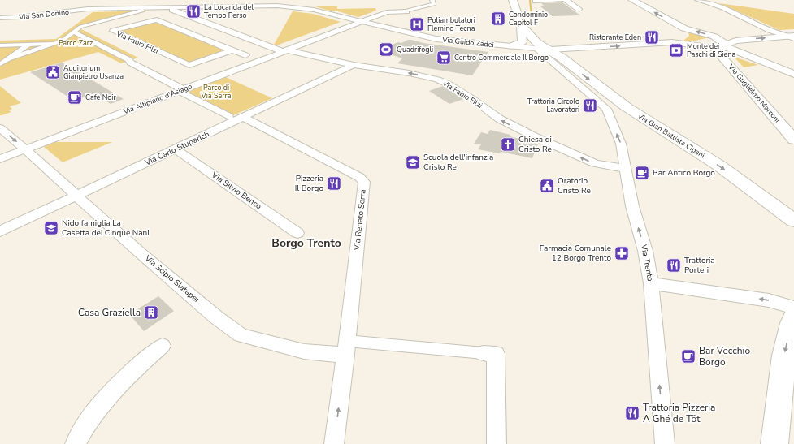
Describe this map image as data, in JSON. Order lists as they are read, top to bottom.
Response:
{
  "streets": {
    "main road": ["Via Guglielmo Marconi", "Via Gian Battista Cipani"],
    "street": [
      "Via San Donino",
      "Via Fabio Filzi",
      "Via Guido Zadei",
      "Via Altipiano d'Asiago",
      "Via Carlo Stuparich",
      "Via Silvio Benco",
      "Via Renato Serra",
      "Via Trento",
      "Via Scipio Slataper"
    ]
  },
  "crossings": [
    ["Via San Donino", "Via Fabio Filzi"],
    ["Via Fabio Filzi", "Via Guido Zadei"],
    ["Via Fabio Filzi", "Via Altipiano d'Asiago"],
    ["Via Fabio Filzi", "Via Carlo Stuparich"],
    ["Via Fabio Filzi", "Via Trento"],
    ["Via Guido Zadei", "Via Guglielmo Marconi"],
    ["Via Guido Zadei", "Via Altipiano d'Asiago"],
    ["Via Guido Zadei", "Via Gian Battista Cipani"],
    ["Via Guido Zadei", "Via Trento"],
    ["Via Altipiano d'Asiago", "Via Scipio Slataper"],
    ["Via Carlo Stuparich", "Via Silvio Benco"],
    ["Via Carlo Stuparich", "Via Renato Serra"],
    ["Via Carlo Stuparich", "Via Scipio Slataper"],
    ["Via Renato Serra", "Via Scipio Slataper"]
  ],
  "one_way": ["Via Fabio Filzi", "Via Trento"],
  "districts": ["Borgo Trento"],
  "parks": ["Parco Zarz", "Parco di Via Serra"],
  "places": {
    "restaurant": [
      "La Locanda del Tempo Perso",
      "Ristorante Eden",
      "Trattoria Circolo Lavoratori",
      "Pizzeria Il Borgo",
      "Trattoria Porteri",
      "Trattoria Pizzeria A Ghé de Töt"
    ],
    "building": ["Condominio Capitol F", "Casa Graziella"],
    "hospital": ["Poliambulatori Fleming Tecna"],
    "sports": ["Quadrifogli"],
    "bank": ["Monte dei Paschi di Siena"],
    "supermarket": ["Centro Commerciale Il Borgo"],
    "public building": ["Auditorium Gianpietro Usanza", "Oratorio Cristo Re"],
    "cafe": ["Cafè Noir", "Bar Antico Borgo", "Bar Vecchio Borgo"],
    "church": ["Chiesa di Cristo Re"],
    "school or university": ["Scuola dell'infanzia Cristo Re", "Nido famiglia La Casetta dei Cinque Nani"],
    "pharmacy": ["Farmacia Comunale 12 Borgo Trento"]
  }
}
